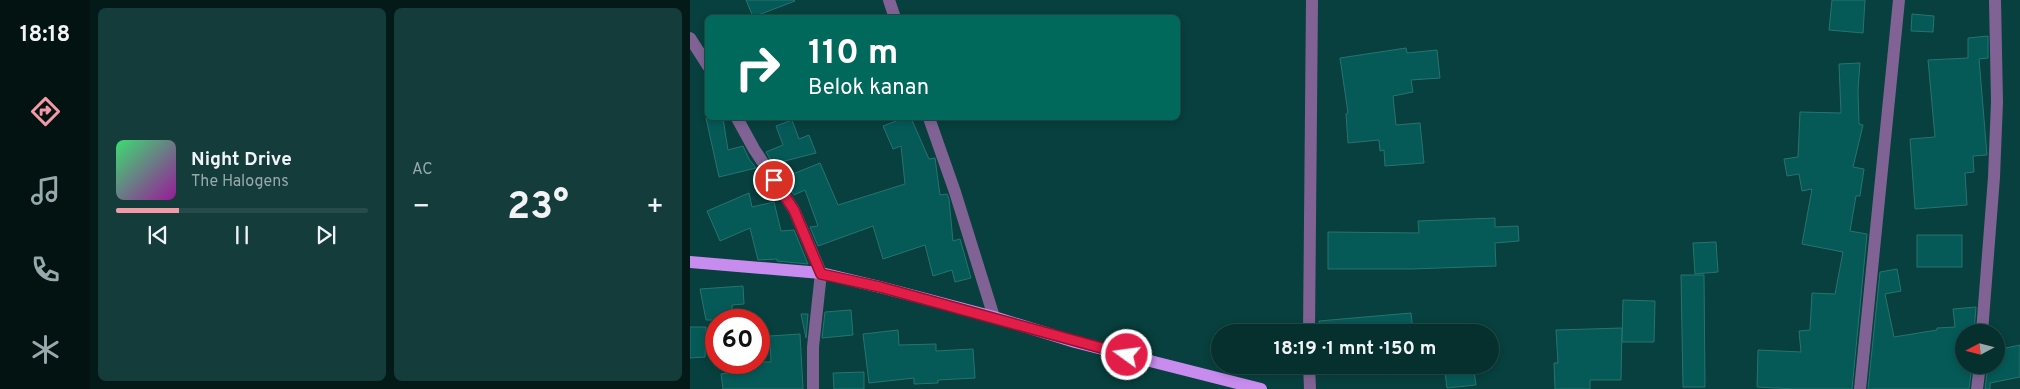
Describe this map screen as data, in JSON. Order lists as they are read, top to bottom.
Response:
{
  "north": "left",
  "page": {
    "tabs": "18:18",
    "tile": "AC",
    "turn": ["110 m", "Belok kanan"],
    "song": ["Night Drive", "The Halogens"],
    "heat": ["−", "23°", "+"],
    "limit": "60",
    "trip": "18:19 · 1 mnt · 150 m"
  }
}
